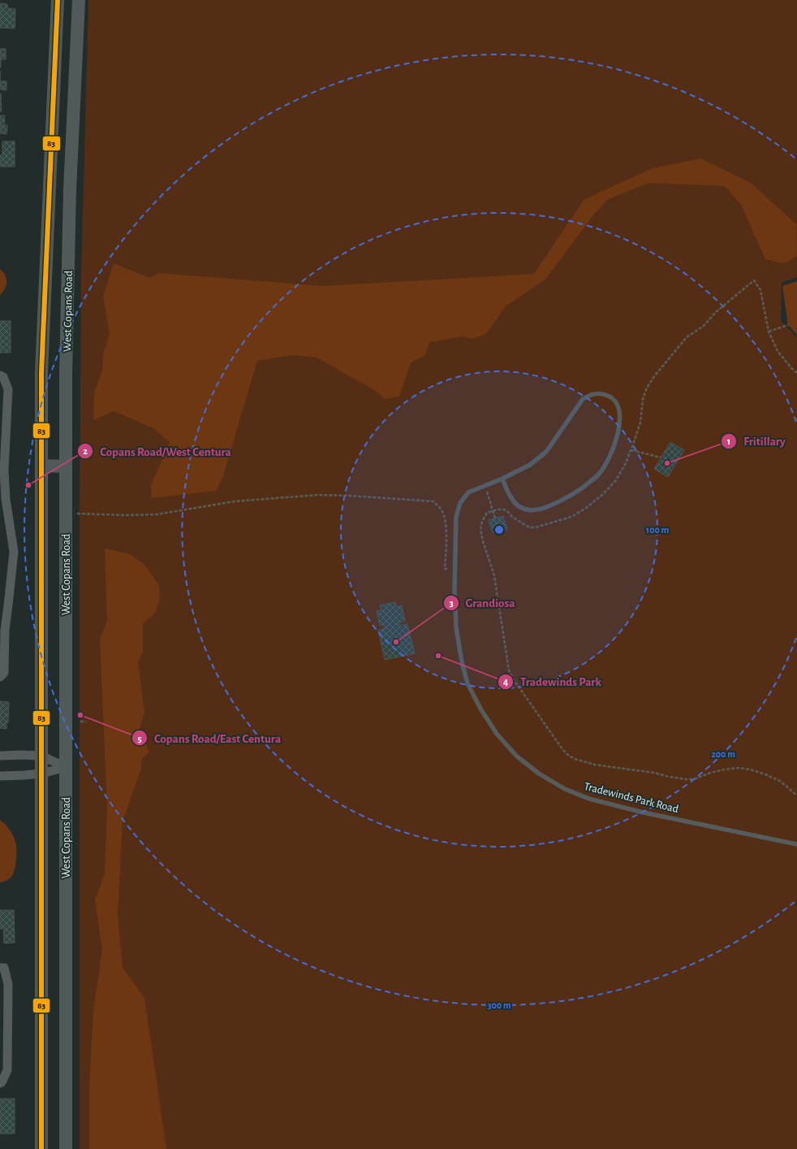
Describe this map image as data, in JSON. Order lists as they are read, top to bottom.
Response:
{
  "streets": {
    "main road": ["West Copans Road"],
    "lane": ["Tradewinds Park Road"]
  },
  "places": [
    "Fritillary",
    "Copans Road/West Centura",
    "Grandiosa",
    "Tradewinds Park",
    "Copans Road/East Centura"
  ],
  "lines": ["transit line 83"],
  "rings": ["100 m", "200 m", "300 m"]
}
